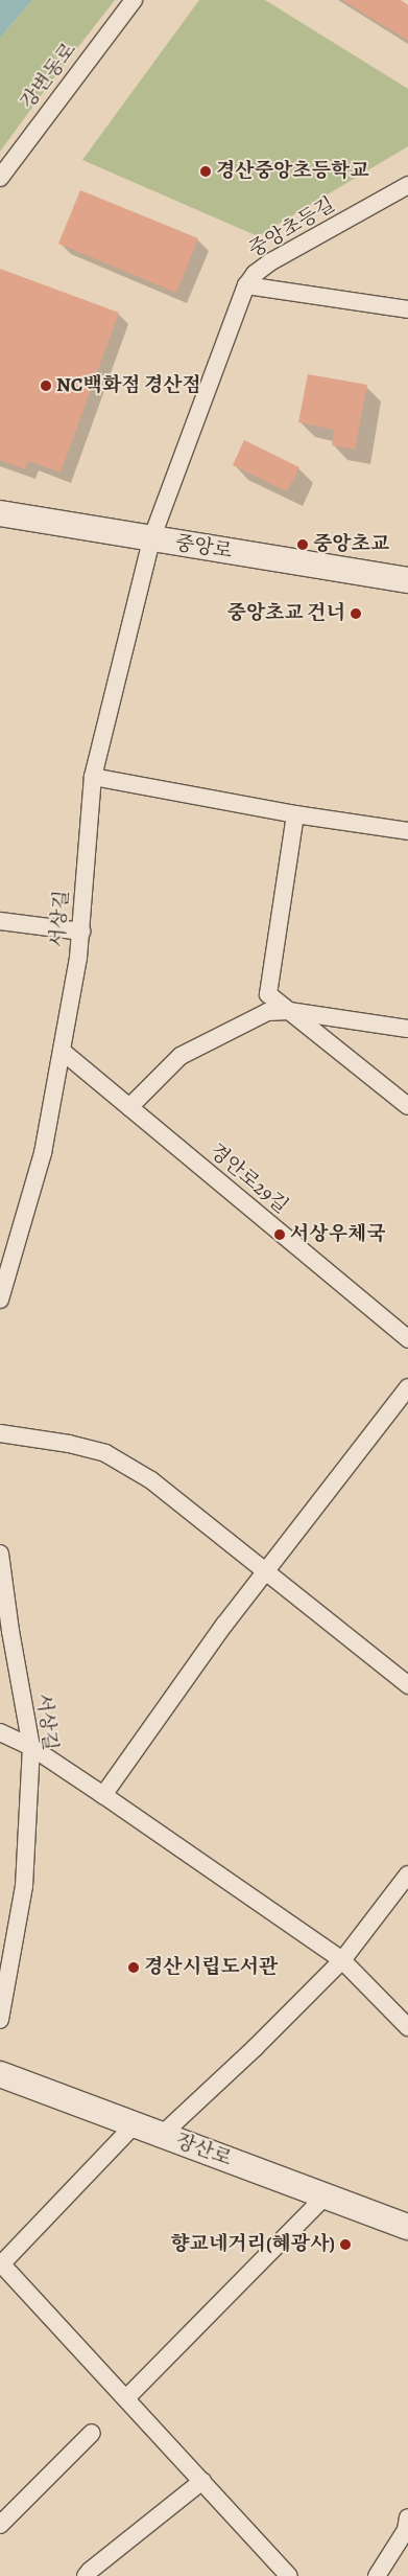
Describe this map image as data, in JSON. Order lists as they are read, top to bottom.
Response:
{
  "streets": {
    "street": [
      "강변동로",
      "중앙초등길",
      "중앙로",
      "서상길",
      "경안로29길",
      "장산로"
    ]
  },
  "crossings": [
    ["중앙초등길", "중앙로"],
    ["중앙초등길", "서상길"],
    ["중앙로", "서상길"],
    ["서상길", "경안로29길"]
  ],
  "places": [
    "경산중앙초등학교",
    "NC백화점 경산점",
    "중앙초교",
    "중앙초교 건너",
    "서상우체국",
    "경산시립도서관",
    "향교네거리(혜광사)"
  ]
}
